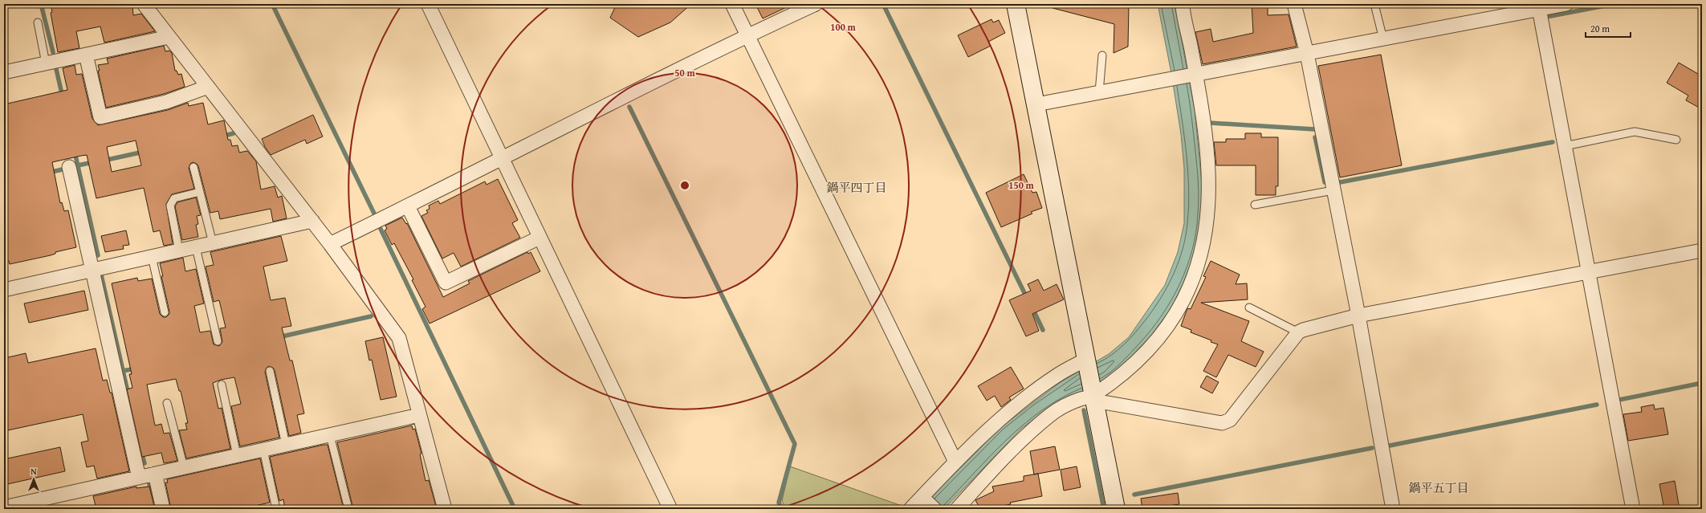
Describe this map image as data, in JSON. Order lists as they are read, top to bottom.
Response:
{
  "districts": ["鍋平四丁目", "鍋平五丁目"],
  "scale_bar": "20 m",
  "north": "top",
  "rings": ["100 m", "50 m", "150 m"]
}
